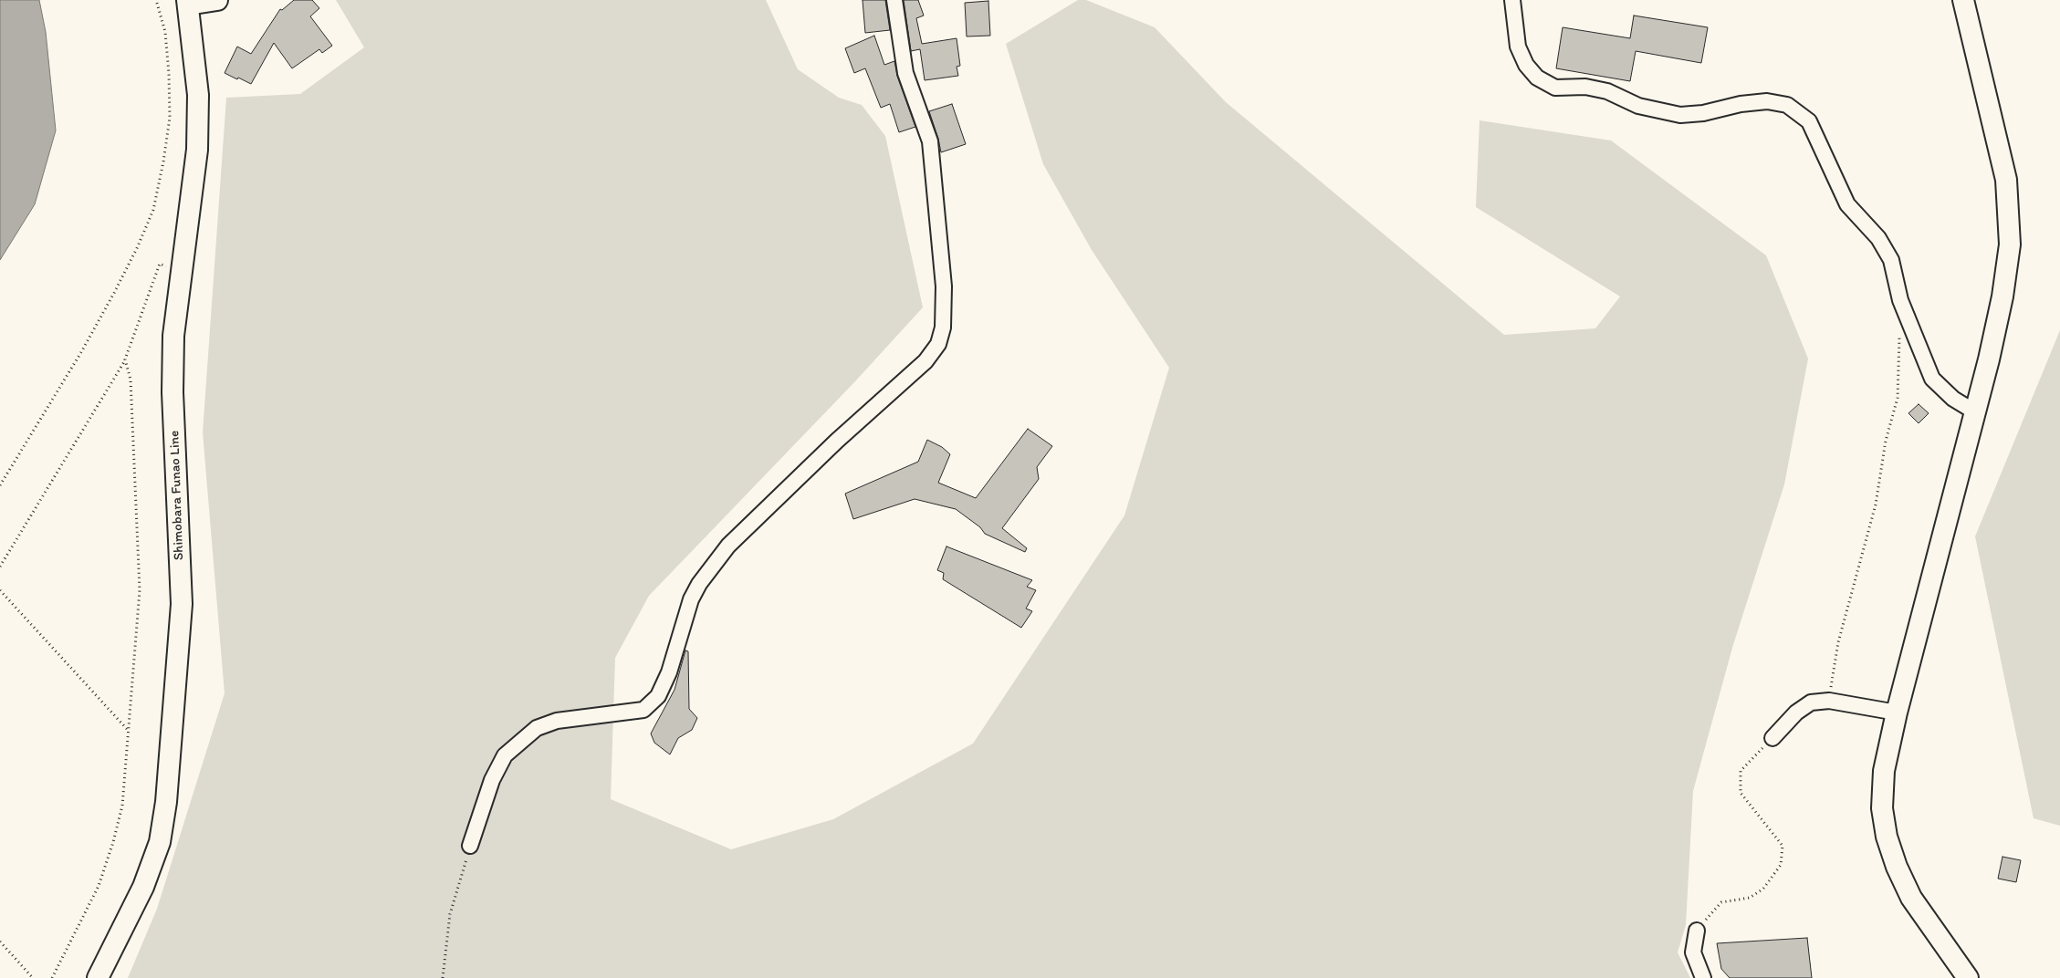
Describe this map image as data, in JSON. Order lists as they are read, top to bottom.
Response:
{
  "streets": {
    "street": ["Shimobara Funao Line"]
  }
}
